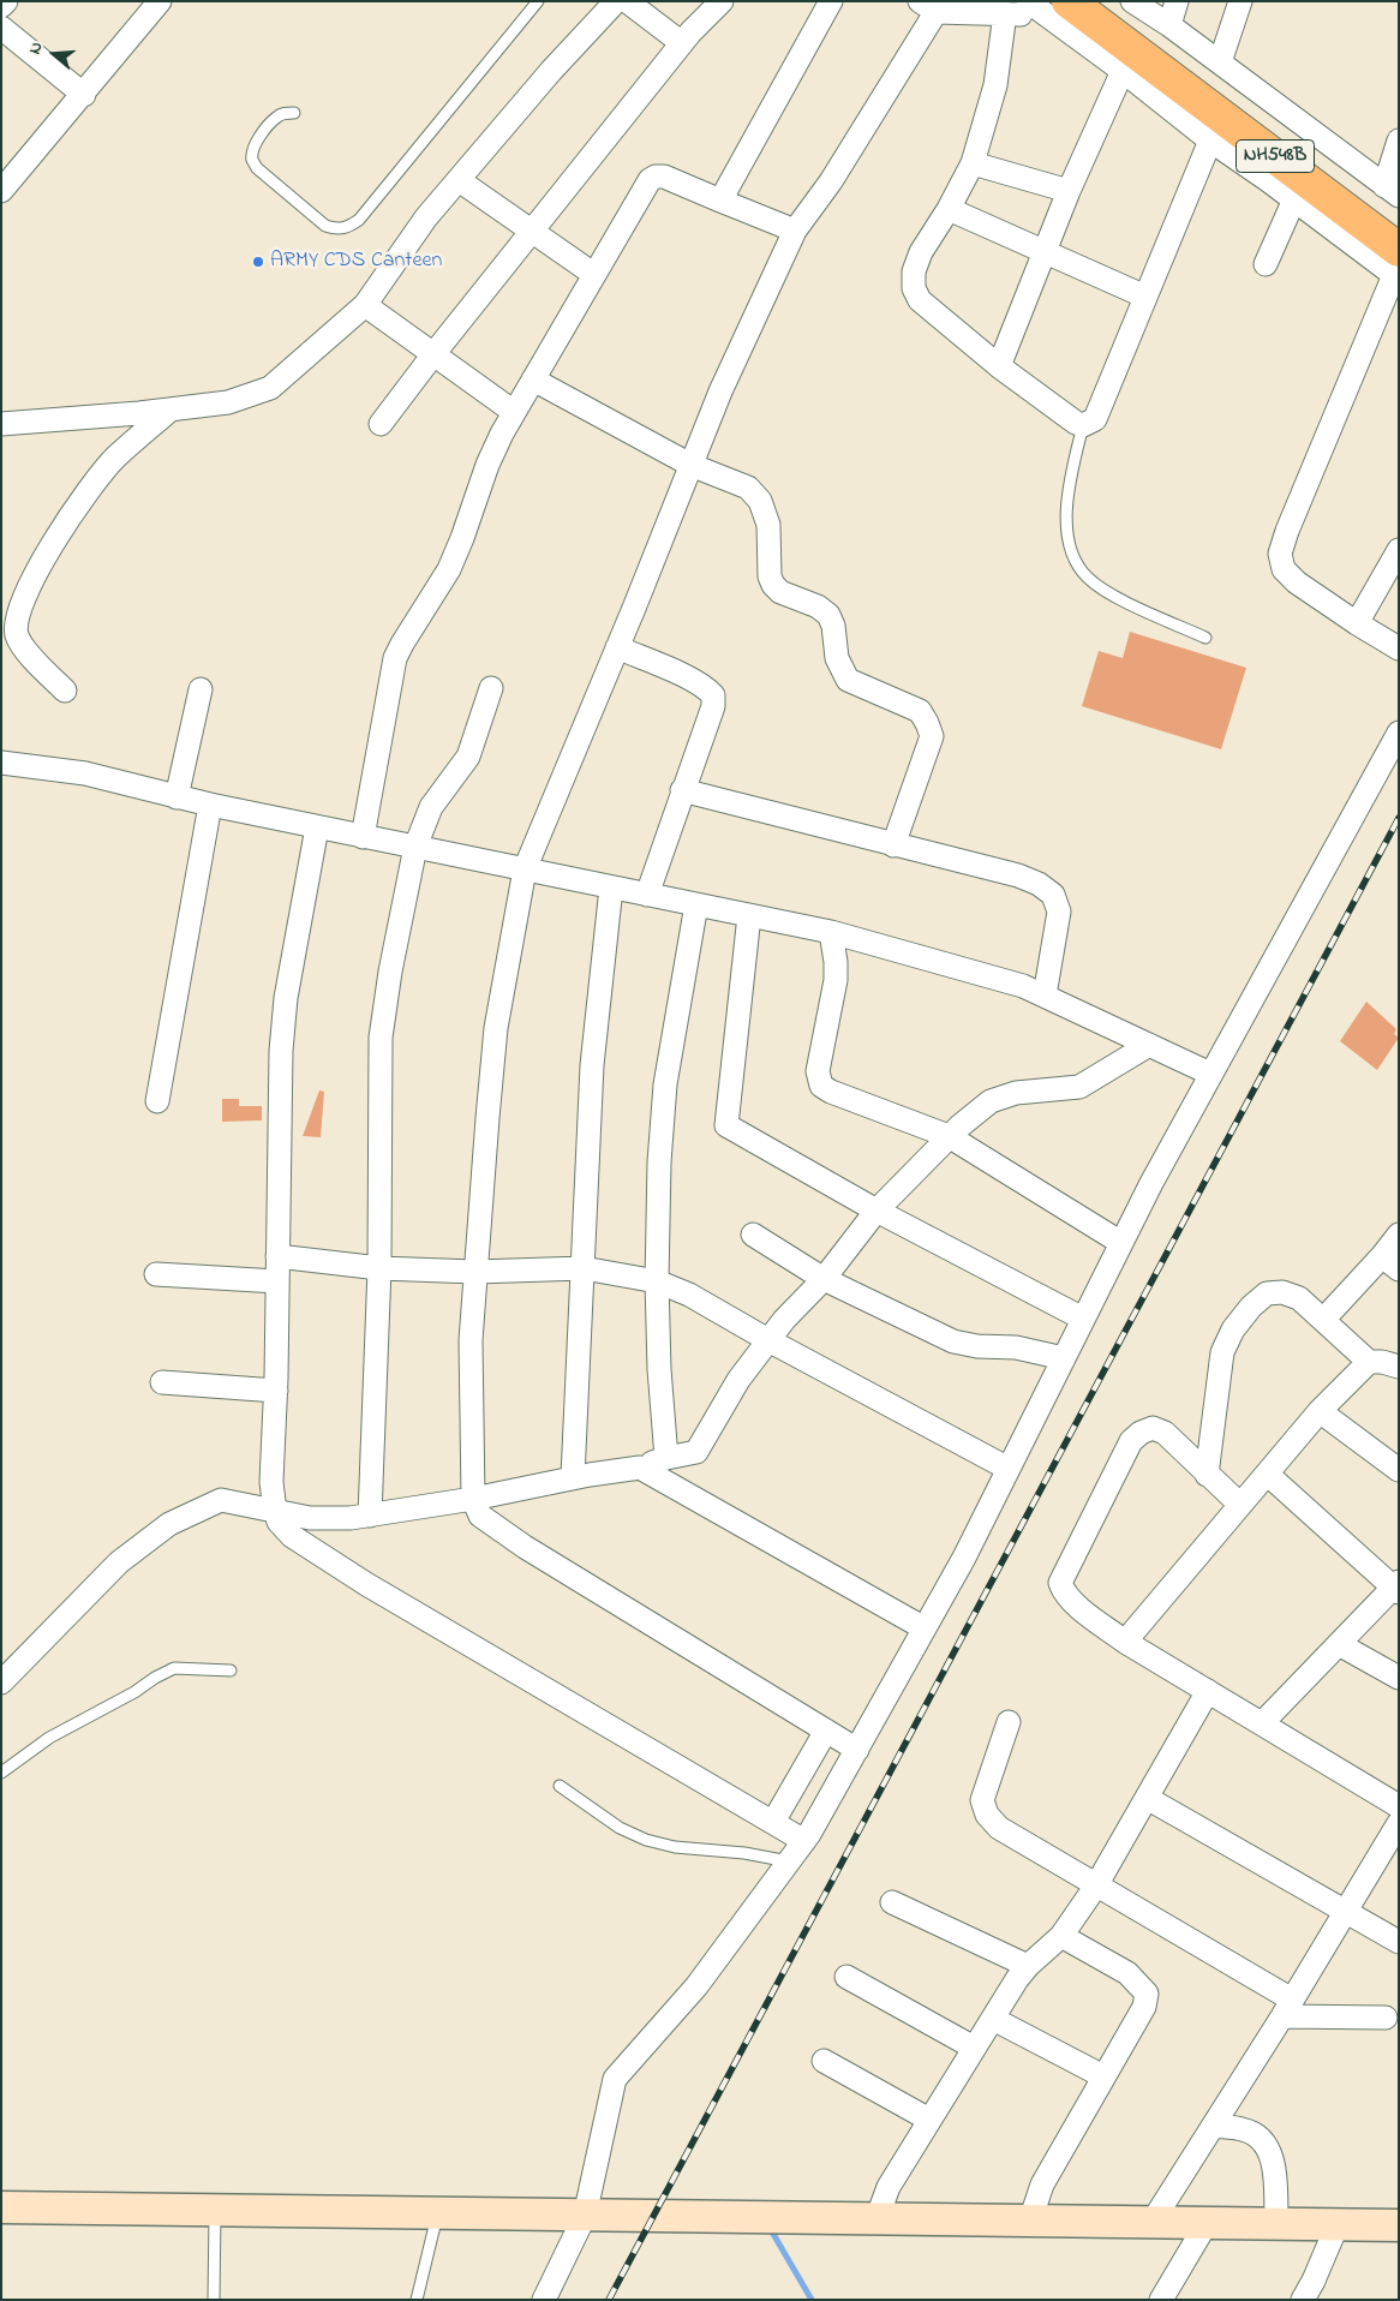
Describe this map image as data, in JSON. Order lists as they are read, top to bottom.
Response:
{
  "streets": {
    "highway": ["NH548B"]
  },
  "places": ["ARMY CDS Canteen"],
  "north": "left"
}
